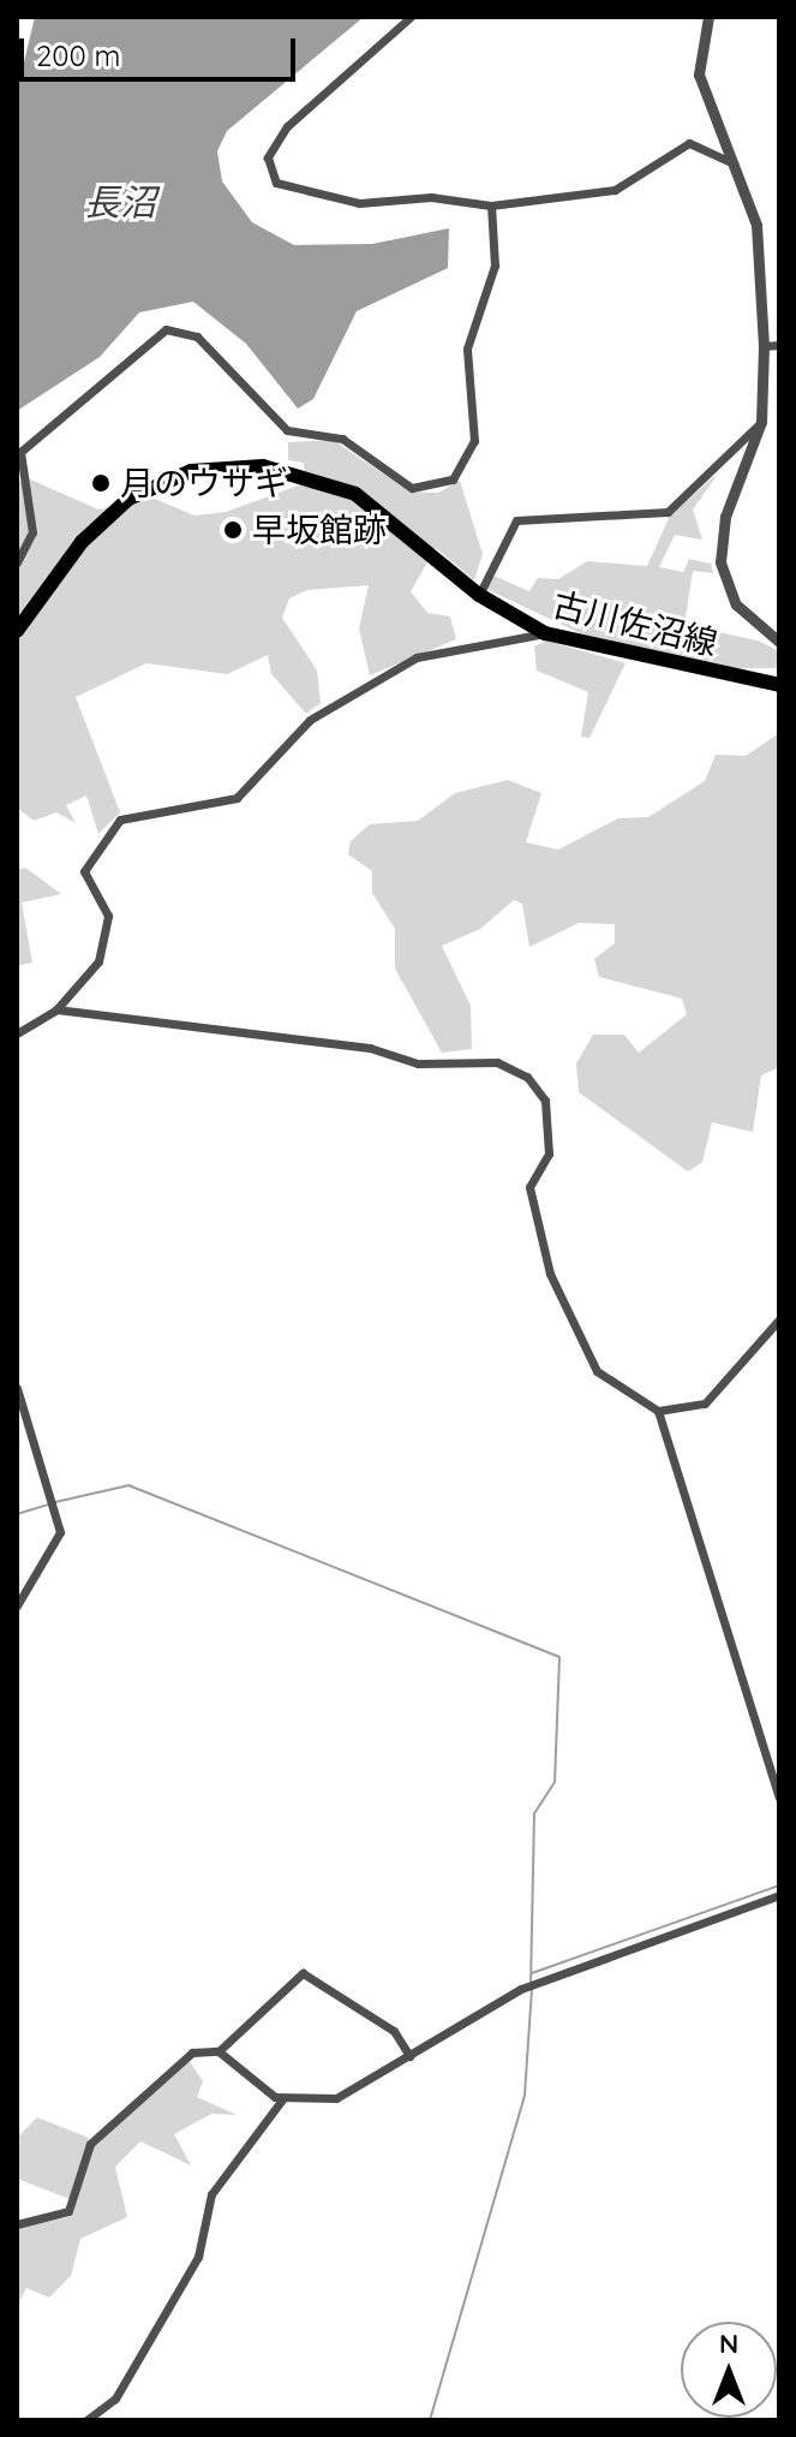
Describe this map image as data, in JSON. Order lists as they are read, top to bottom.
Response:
{
  "streets": {
    "main road": ["古川佐沼線"]
  },
  "water": ["長沼"],
  "places": ["月のウサギ", "早坂館跡"],
  "scale_bar": "200 m",
  "north": "top"
}
